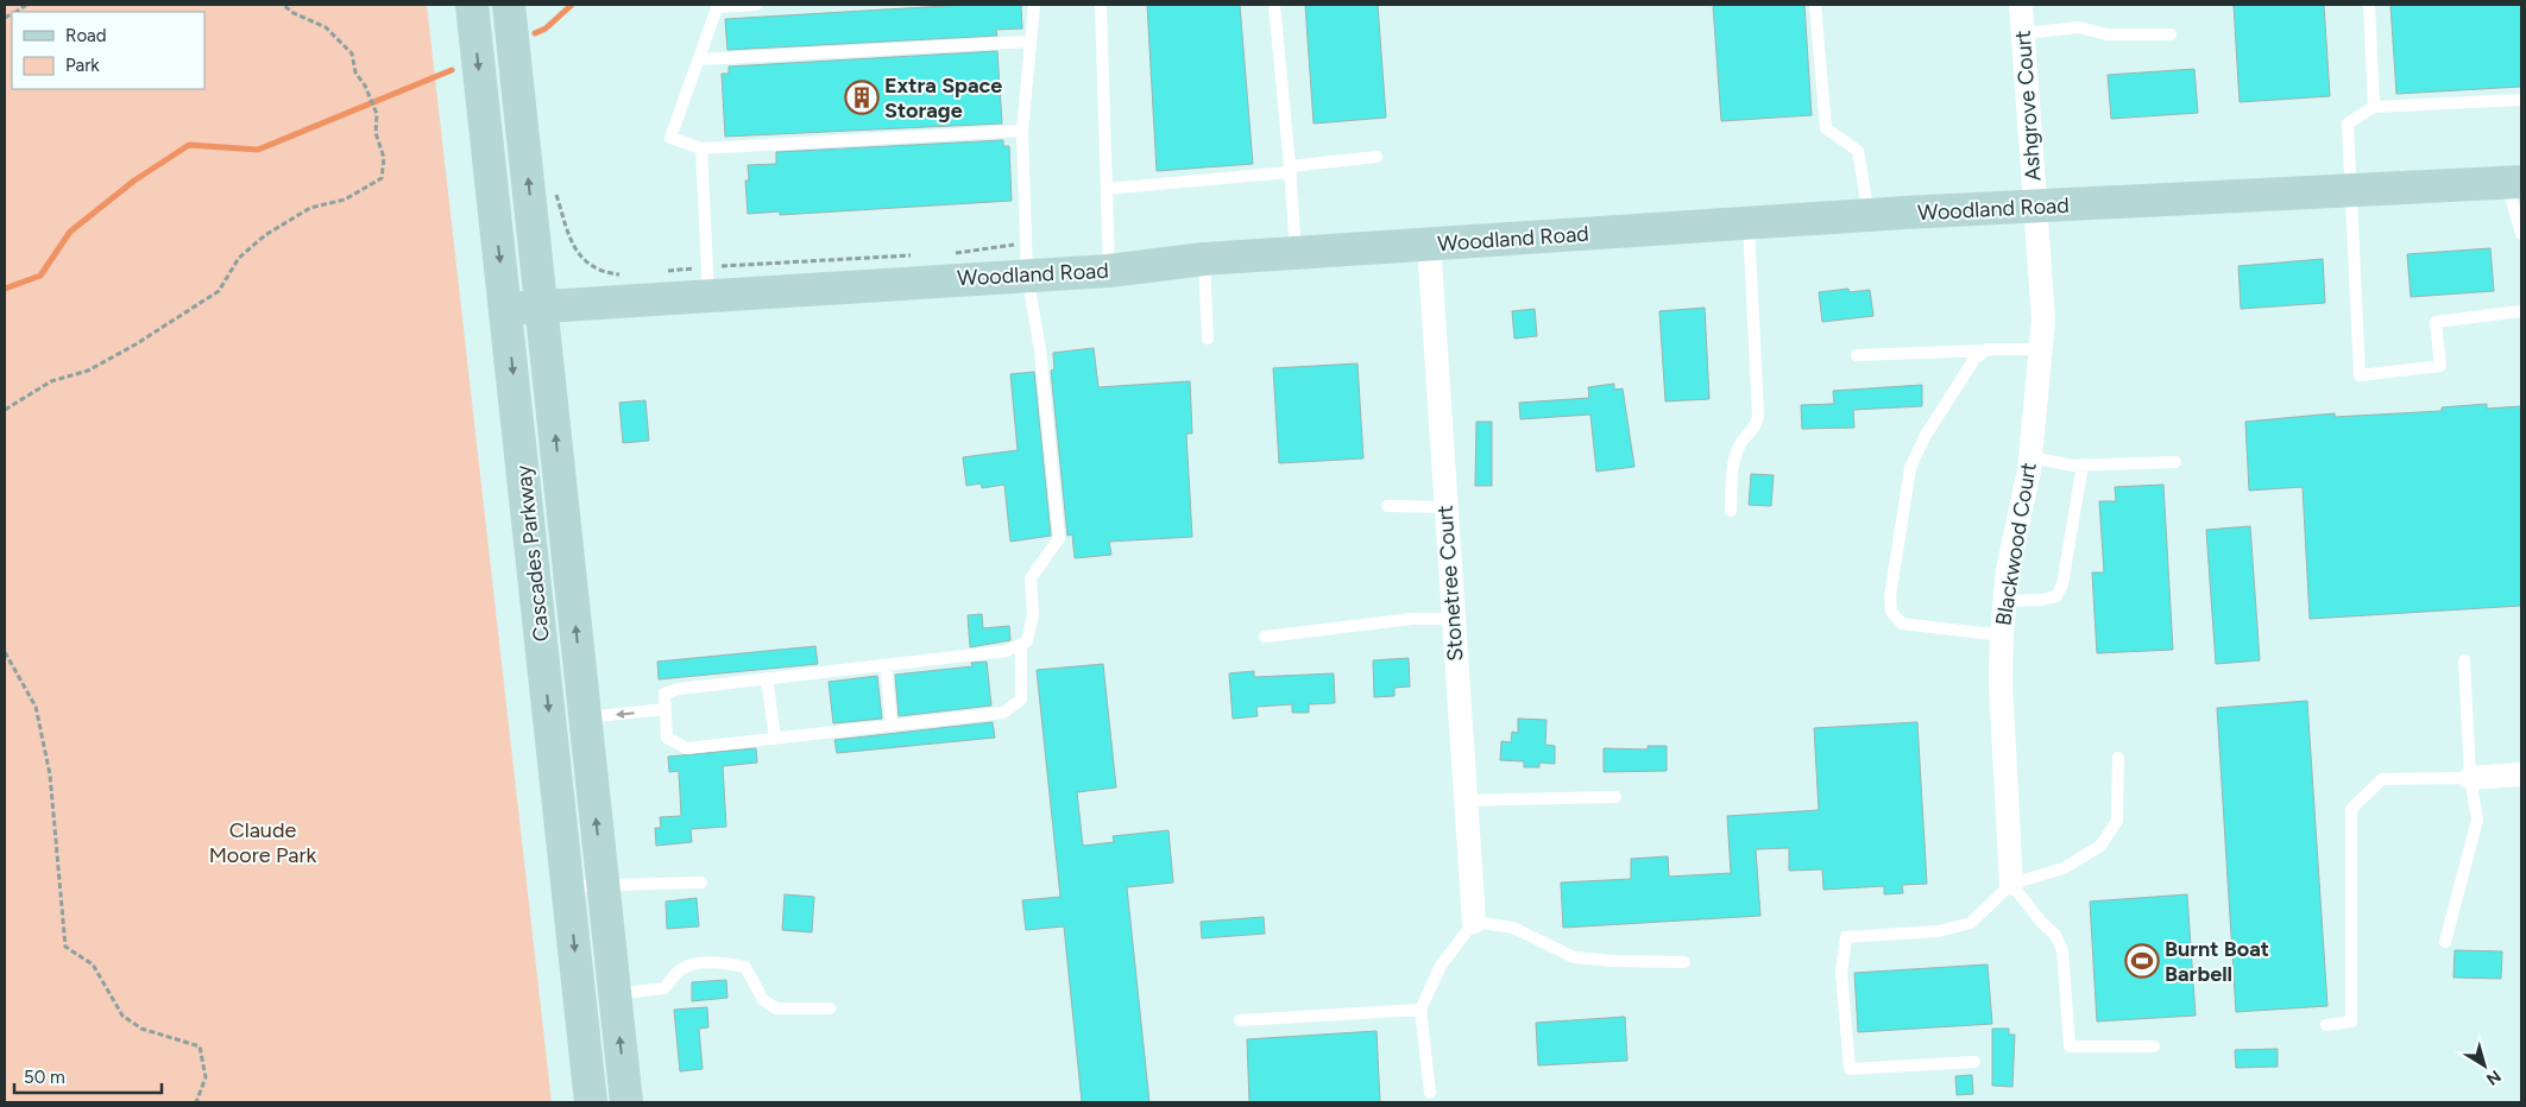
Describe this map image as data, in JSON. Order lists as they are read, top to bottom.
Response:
{
  "streets": {
    "main road": ["Woodland Road", "Cascades Parkway"],
    "street": ["Ashgrove Court", "Blackwood Court", "Stonetree Court"]
  },
  "crossings": [
    ["Ashgrove Court", "Woodland Road"],
    ["Ashgrove Court", "Blackwood Court"],
    ["Woodland Road", "Blackwood Court"],
    ["Woodland Road", "Cascades Parkway"],
    ["Woodland Road", "Stonetree Court"]
  ],
  "parks": ["Claude Moore Park"],
  "places": {
    "building": ["Extra Space Storage"],
    "sports": ["Burnt Boat Barbell"]
  },
  "legend": ["Road", "Park"],
  "scale_bar": "50 m",
  "north": "bottom right"
}
